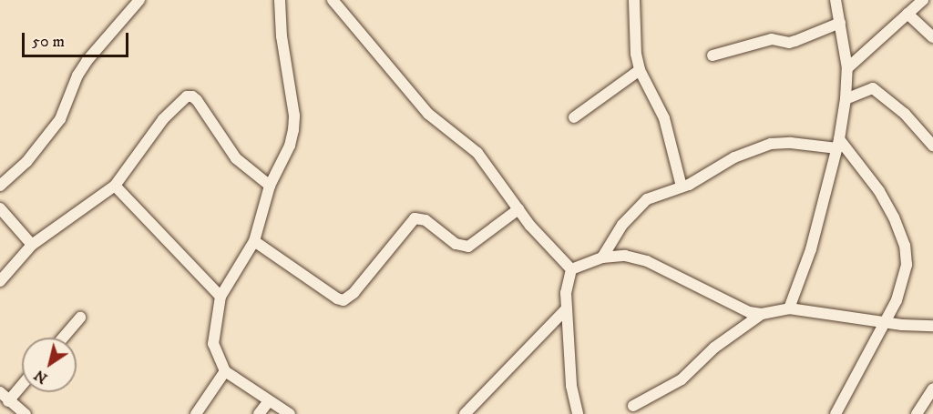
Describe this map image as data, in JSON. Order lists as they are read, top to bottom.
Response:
{
  "scale_bar": "50 m",
  "north": "bottom left"
}
